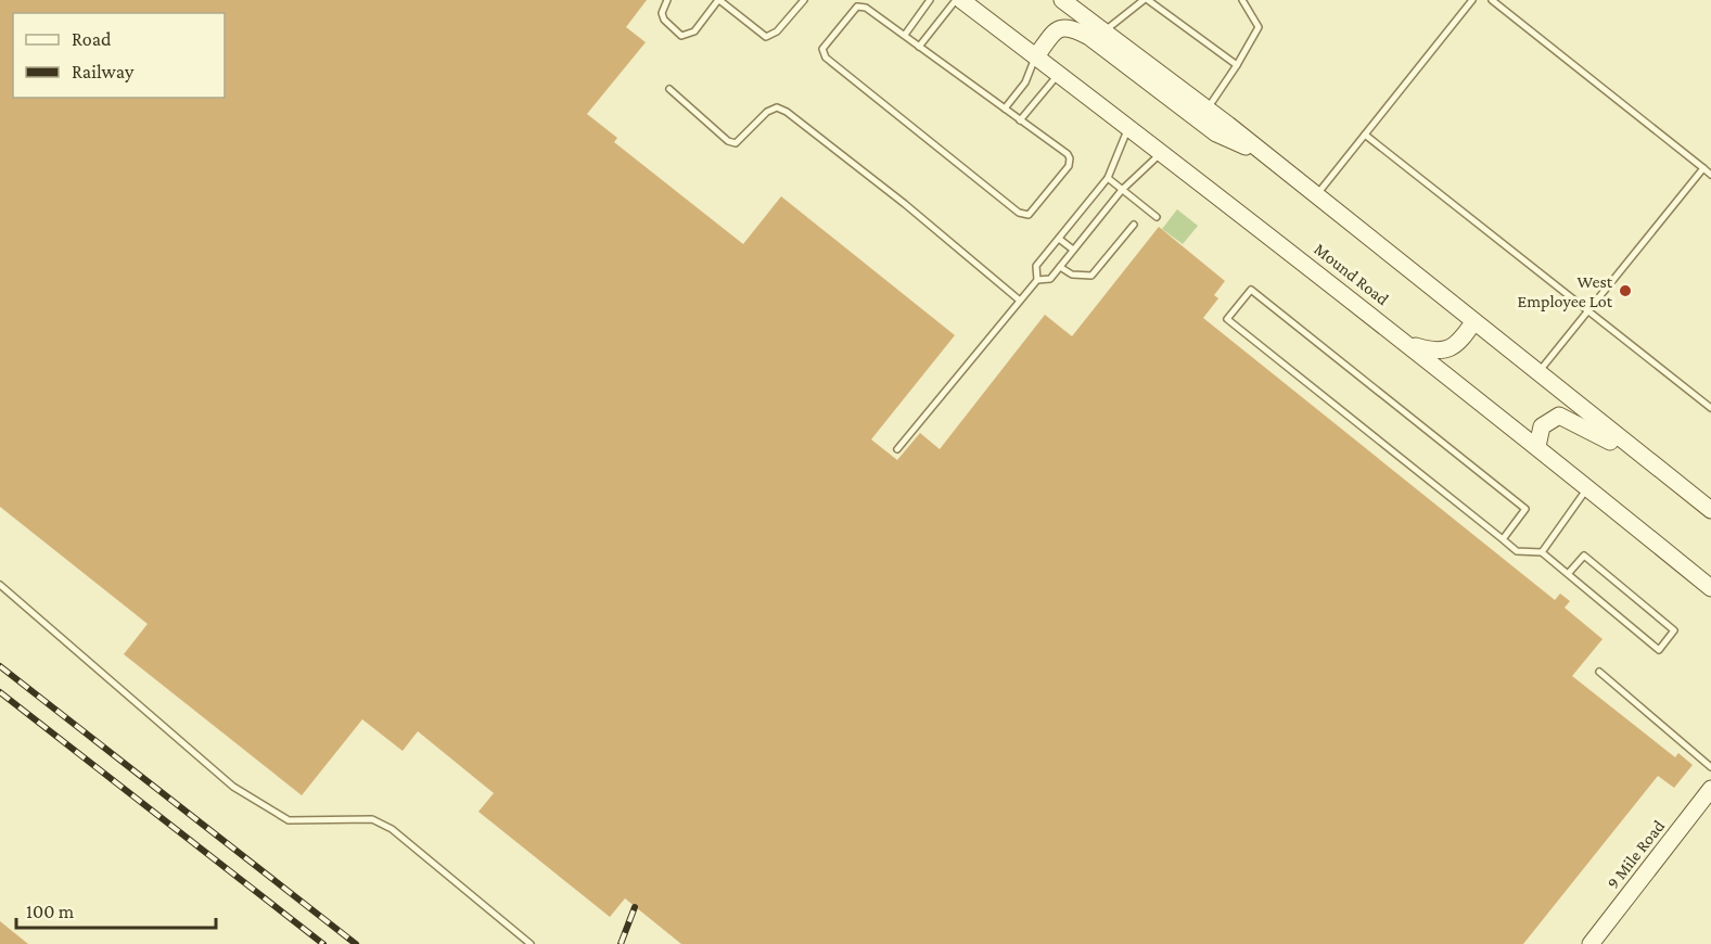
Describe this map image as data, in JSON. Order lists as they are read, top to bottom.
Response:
{
  "streets": {
    "main road": ["Mound Road", "9 Mile Road"]
  },
  "places": ["West Employee Lot"],
  "legend": ["Road", "Railway"],
  "scale_bar": "100 m"
}
